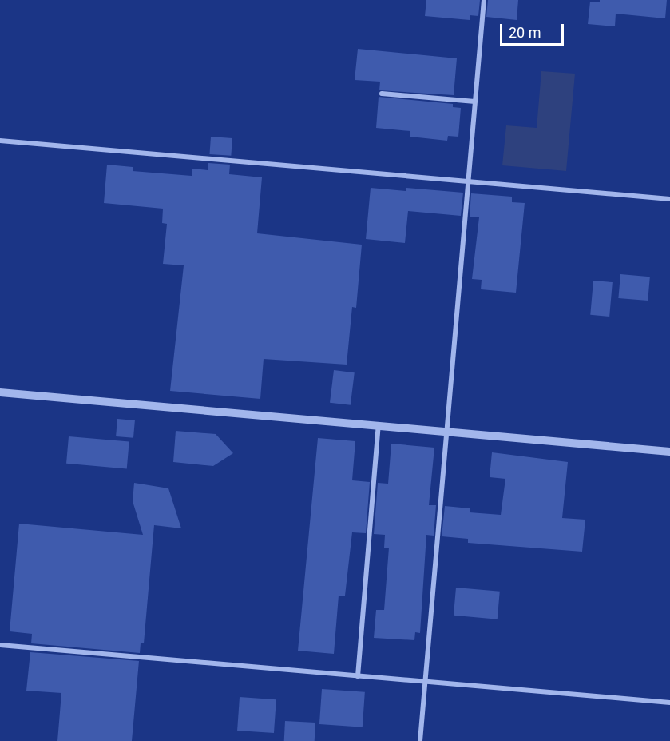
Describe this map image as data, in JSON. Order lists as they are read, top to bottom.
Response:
{
  "scale_bar": "20 m"
}
